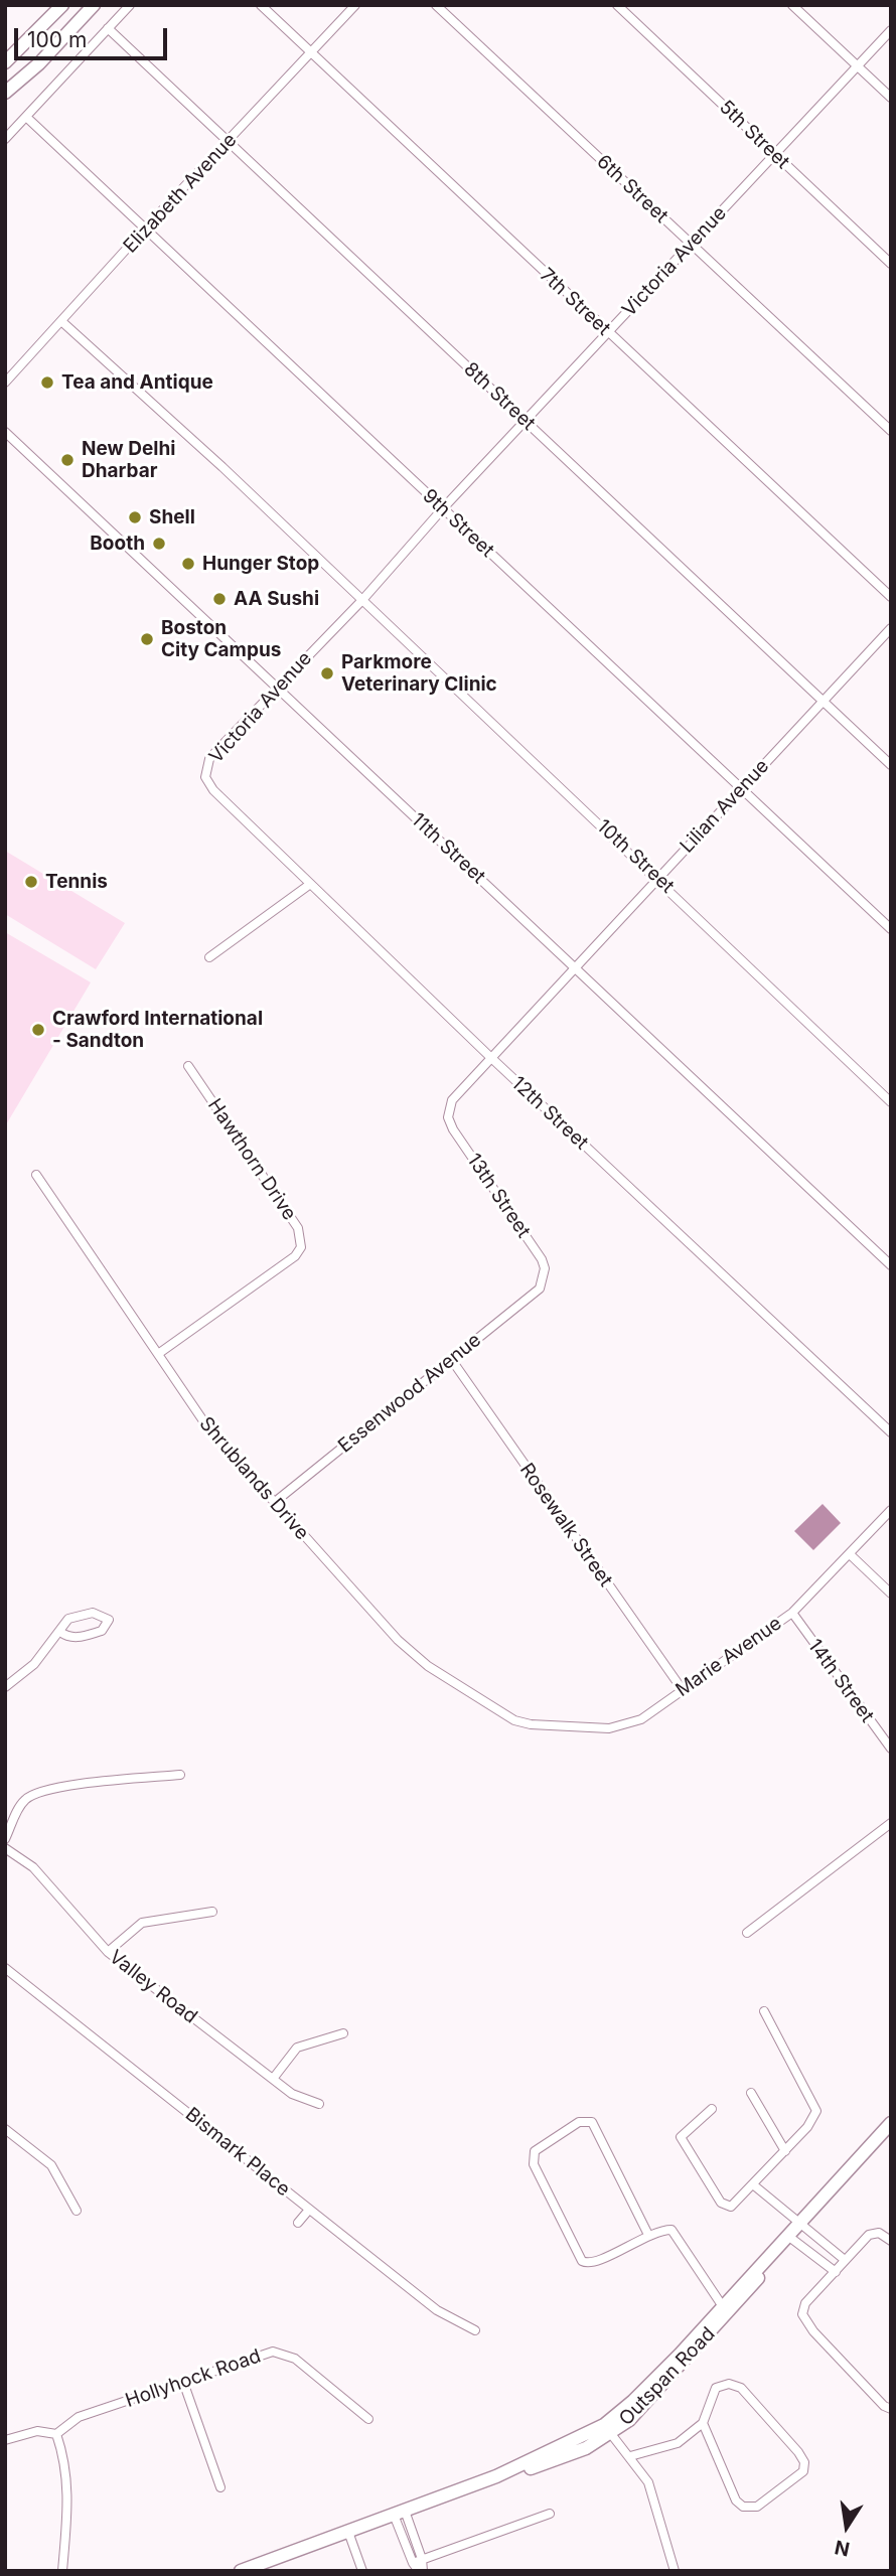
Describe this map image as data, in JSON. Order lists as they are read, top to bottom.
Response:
{
  "streets": {
    "street": [
      "5th Street",
      "6th Street",
      "Elizabeth Avenue",
      "Victoria Avenue",
      "7th Street",
      "8th Street",
      "9th Street",
      "Lilian Avenue",
      "11th Street",
      "10th Street",
      "12th Street",
      "Hawthorn Drive",
      "13th Street",
      "Essenwood Avenue",
      "Shrublands Drive",
      "Rosewalk Street",
      "Marie Avenue",
      "14th Street",
      "Valley Road",
      "Bismark Place",
      "Outspan Road",
      "Hollyhock Road"
    ]
  },
  "crossings": [
    ["5th Street", "Victoria Avenue"],
    ["6th Street", "Victoria Avenue"],
    ["Elizabeth Avenue", "7th Street"],
    ["Elizabeth Avenue", "8th Street"],
    ["Elizabeth Avenue", "9th Street"],
    ["Victoria Avenue", "7th Street"],
    ["Victoria Avenue", "8th Street"],
    ["Victoria Avenue", "9th Street"],
    ["Victoria Avenue", "11th Street"],
    ["Victoria Avenue", "10th Street"],
    ["Victoria Avenue", "12th Street"],
    ["8th Street", "Lilian Avenue"],
    ["9th Street", "Lilian Avenue"],
    ["Lilian Avenue", "11th Street"],
    ["Lilian Avenue", "10th Street"],
    ["Lilian Avenue", "12th Street"],
    ["Lilian Avenue", "13th Street"],
    ["Hawthorn Drive", "Shrublands Drive"],
    ["13th Street", "Essenwood Avenue"],
    ["Essenwood Avenue", "Shrublands Drive"],
    ["Essenwood Avenue", "Rosewalk Street"],
    ["Shrublands Drive", "Marie Avenue"],
    ["Rosewalk Street", "Marie Avenue"],
    ["Marie Avenue", "14th Street"]
  ],
  "places": [
    "Tea and Antique",
    "New Delhi Dharbar",
    "Shell",
    "Booth",
    "Hunger Stop",
    "AA Sushi",
    "Boston City Campus",
    "Parkmore Veterinary Clinic",
    "Tennis",
    "Crawford International - Sandton"
  ],
  "scale_bar": "100 m",
  "north": "bottom"
}
